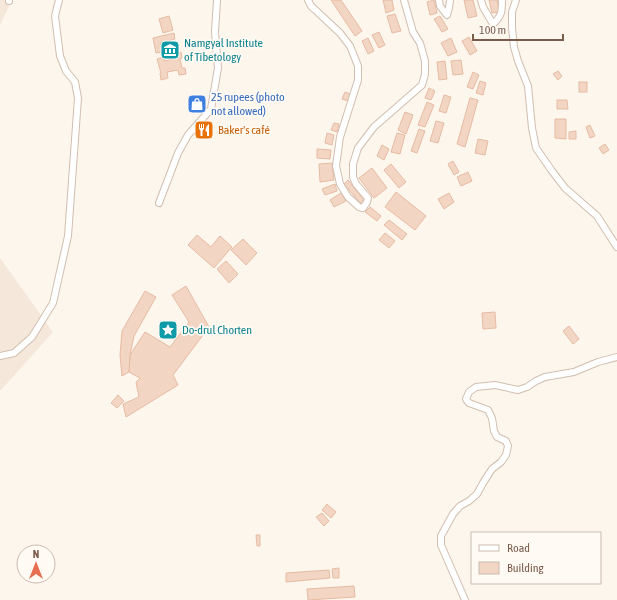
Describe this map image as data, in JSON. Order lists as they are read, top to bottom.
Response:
{
  "places": {
    "museum": ["Namgyal Institute of Tibetology"],
    "shop": ["25 rupees (photo not allowed)"],
    "restaurant": ["Baker's café"],
    "place": ["Do-drul Chorten"]
  },
  "legend": ["Road", "Building"],
  "scale_bar": "100 m",
  "north": "top"
}
